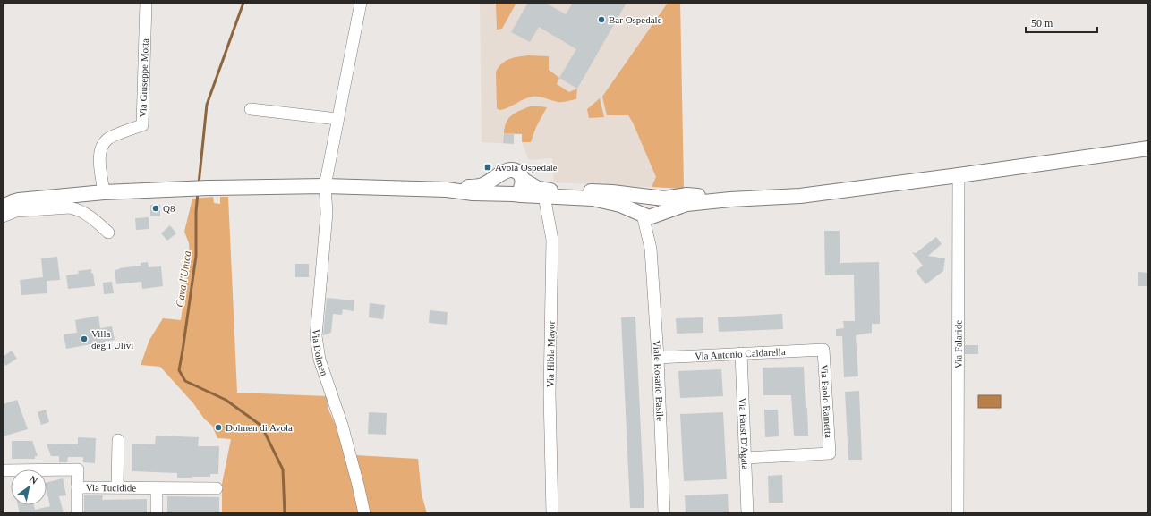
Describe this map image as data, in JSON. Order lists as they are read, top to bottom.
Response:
{
  "streets": {
    "street": [
      "Via Giuseppe Motta",
      "Via Falaride",
      "Via Dolmen",
      "Via Antonio Caldarella",
      "Via Hibla Mayor",
      "Viale Rosario Basile",
      "Via Paolo Rametta",
      "Via Faust D'Agata",
      "Via Tucidide"
    ]
  },
  "crossings": [
    ["Via Antonio Caldarella", "Viale Rosario Basile"],
    ["Via Antonio Caldarella", "Via Paolo Rametta"],
    ["Via Antonio Caldarella", "Via Faust D'Agata"],
    ["Via Paolo Rametta", "Via Faust D'Agata"]
  ],
  "water": ["Cava l'Unica"],
  "places": {
    "other": [
      "Bar Ospedale",
      "Q8",
      "Villa degli Ulivi",
      "Dolmen di Avola"
    ],
    "transit": ["Avola Ospedale"]
  },
  "scale_bar": "50 m",
  "north": "top right"
}
